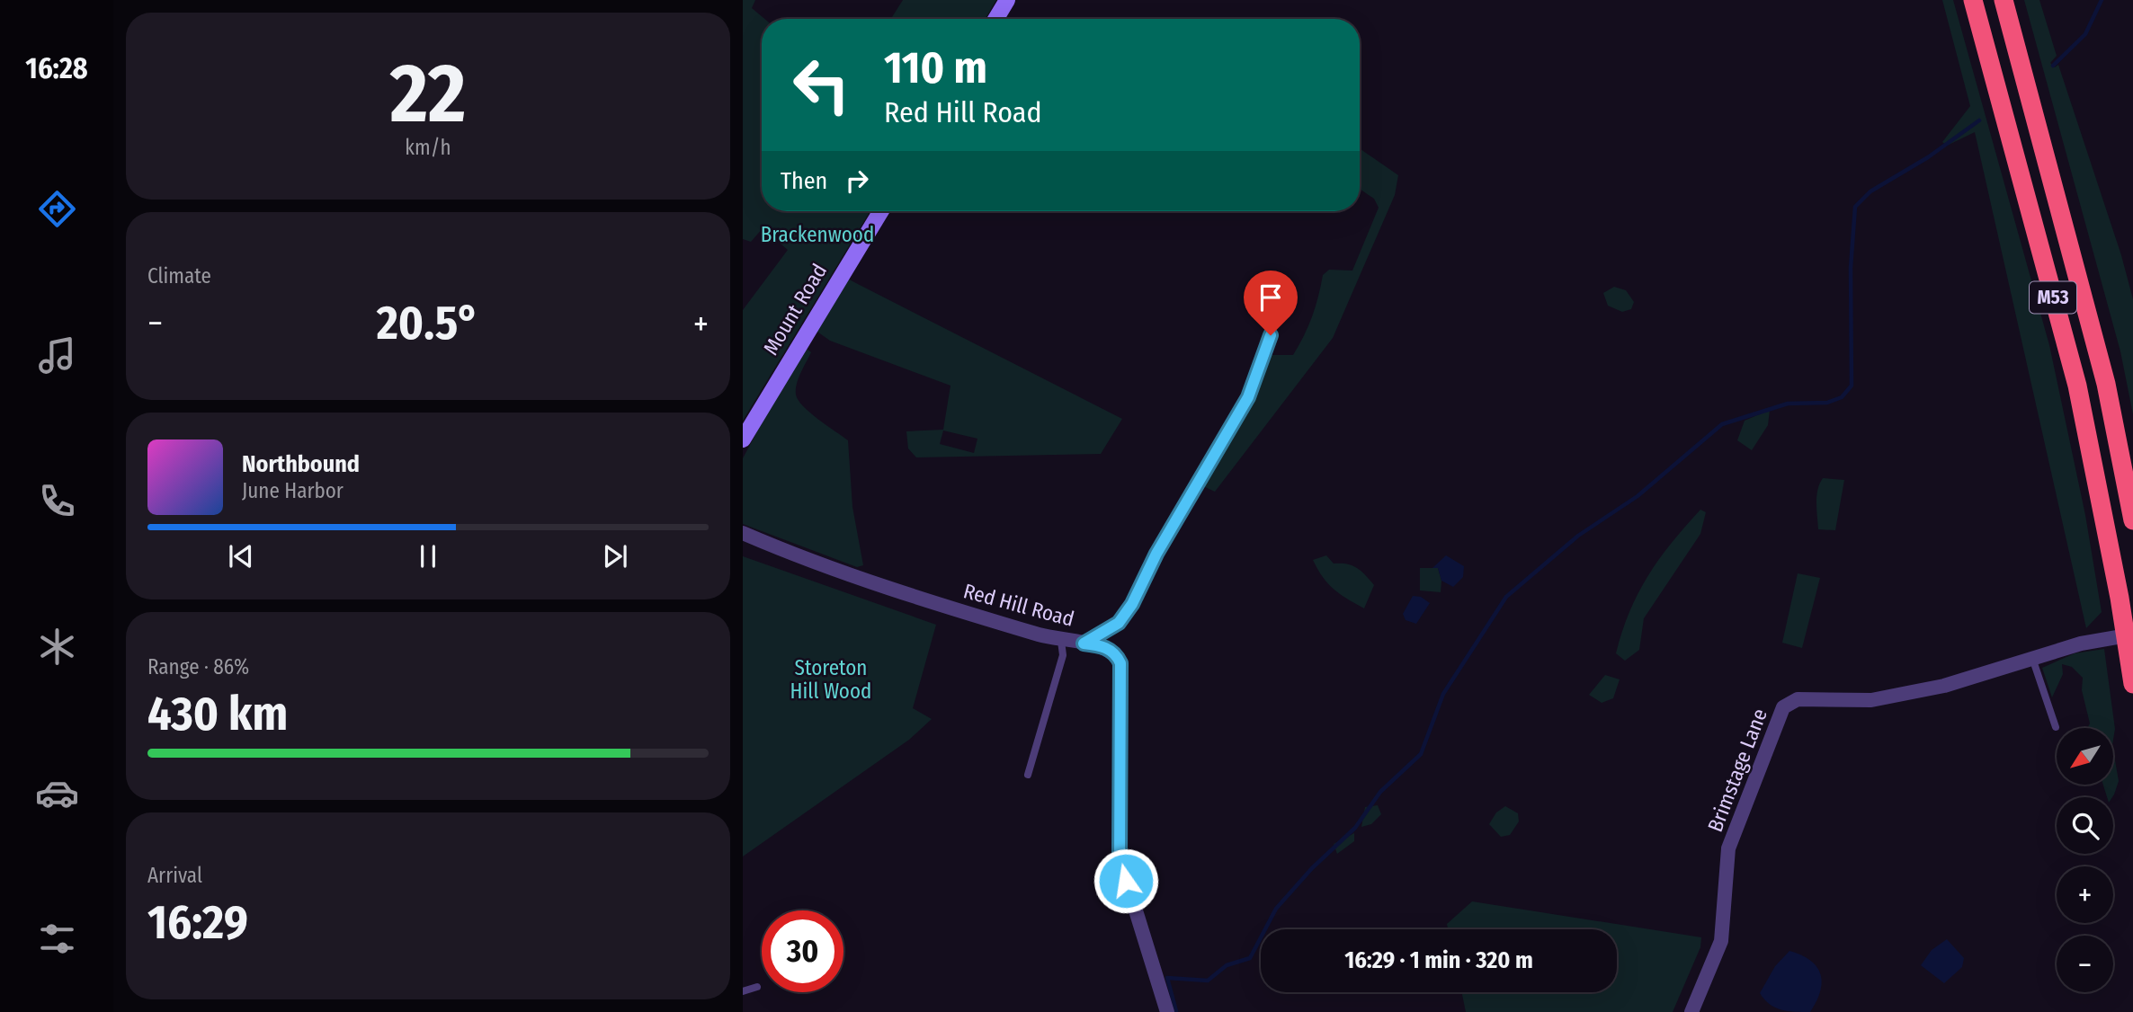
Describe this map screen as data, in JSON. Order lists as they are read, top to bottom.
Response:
{
  "streets": {
    "highway": ["M53"],
    "main road": ["Mount Road"],
    "street": ["Red Hill Road", "Brimstage Lane"]
  },
  "parks": ["Brackenwood", "Storeton Hill Wood"],
  "north": "bottom left",
  "page": {
    "tabs": "16:28",
    "tile": [
      ["22", "km/h"],
      "Climate",
      ["Range · 86%", "430 km"],
      ["Arrival", "16:29"]
    ],
    "turn": ["110 m", "Red Hill Road"],
    "then": "Then",
    "heat": ["−", "20.5°", "+"],
    "song": ["Northbound", "June Harbor"],
    "map_buttons": ["+", "−"],
    "limit": "30",
    "trip": "16:29 · 1 min · 320 m"
  }
}
